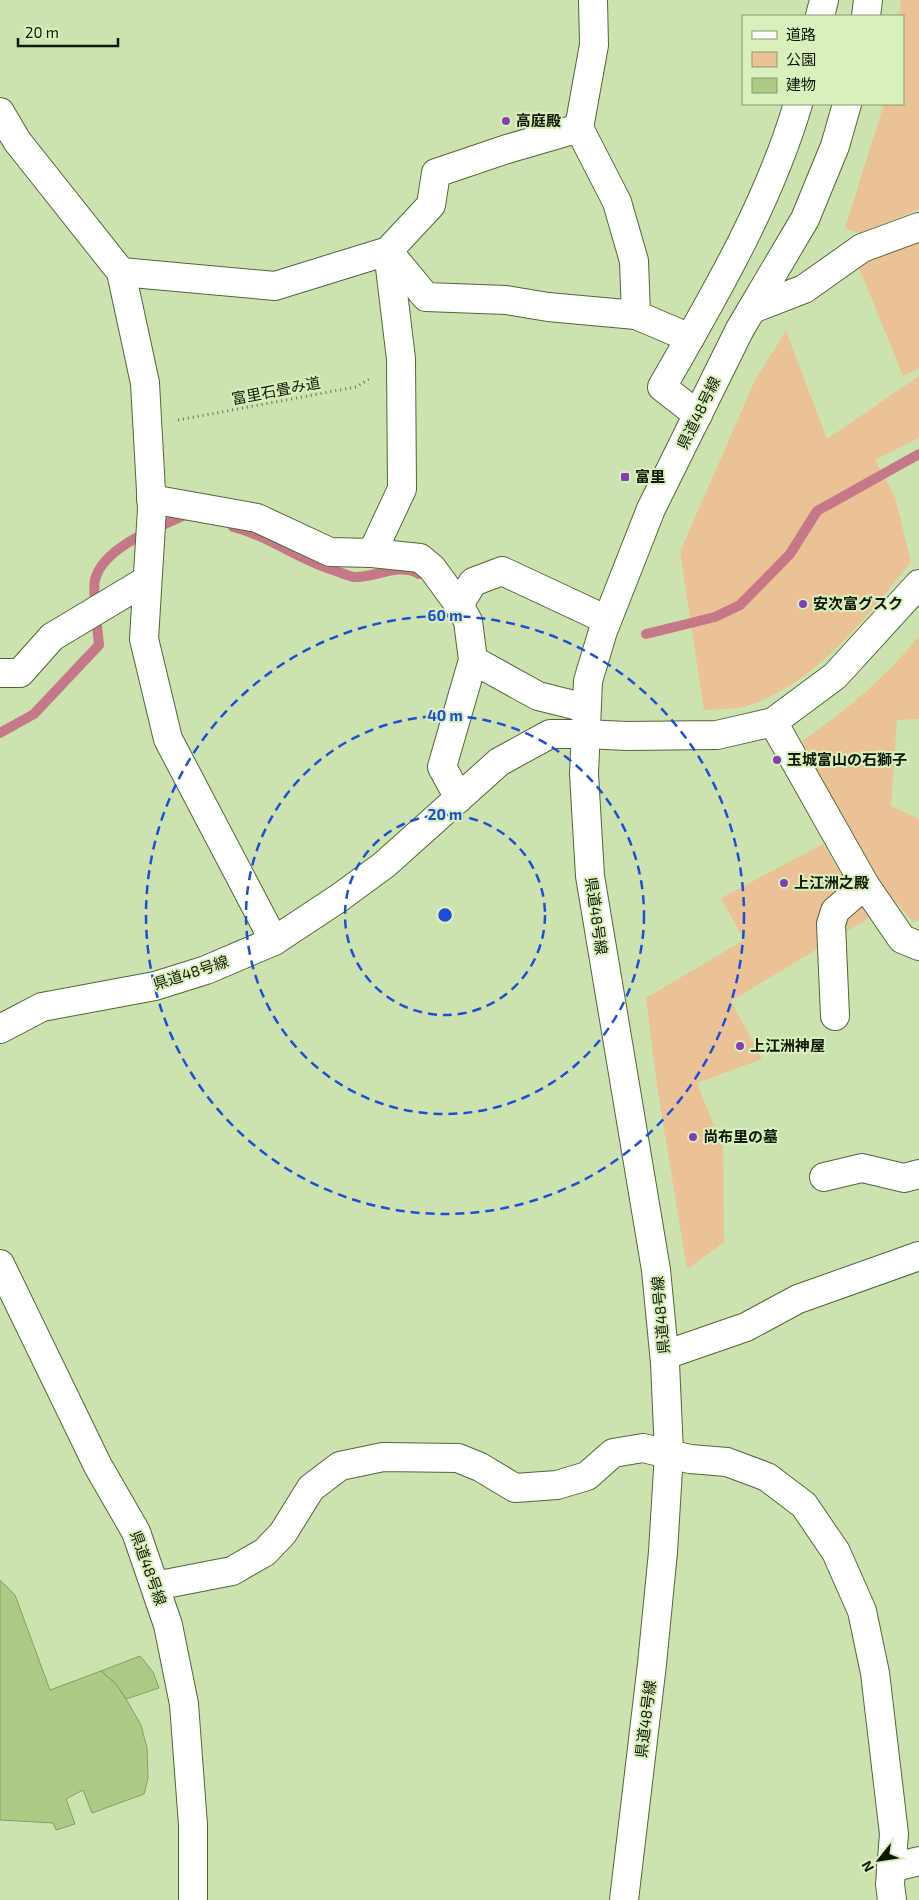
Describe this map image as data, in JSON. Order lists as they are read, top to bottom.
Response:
{
  "streets": {
    "street": ["県道48号線"],
    "path": ["富里石畳み道"]
  },
  "places": {
    "other": [
      "高庭殿",
      "安次富グスク",
      "玉城富山の石獅子",
      "上江洲之殿",
      "上江洲神屋",
      "尚布里の墓"
    ],
    "transit": ["富里"]
  },
  "legend": ["道路", "公園", "建物"],
  "scale_bar": "20 m",
  "north": "bottom left",
  "rings": ["60 m", "40 m", "20 m"]
}
